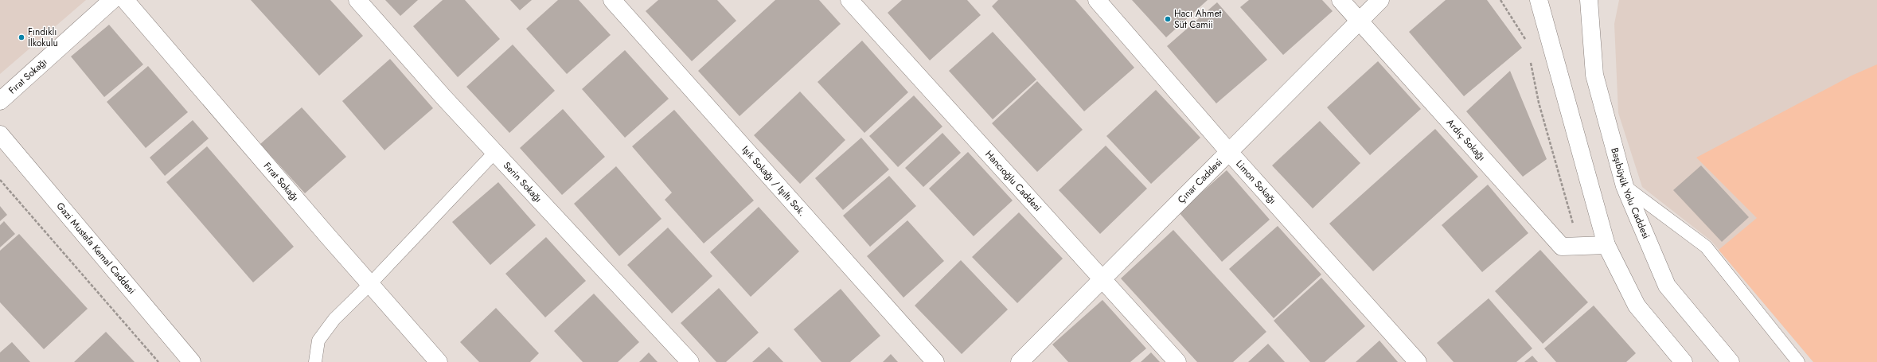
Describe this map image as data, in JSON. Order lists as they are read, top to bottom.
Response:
{
  "streets": {
    "street": [
      "Fırat Sokağı",
      "Ardıç Sokağı",
      "Işık Sokağı / Işıltı Sok.",
      "Hancıoğlu Caddesi",
      "Çınar Caddesi",
      "Serin Sokağı",
      "Limon Sokağı",
      "Başıbüyük Yolu Caddesi",
      "Gazi Mustafa Kemal Caddesi"
    ]
  },
  "crossings": [
    ["Ardıç Sokağı", "Çınar Caddesi"],
    ["Hancıoğlu Caddesi", "Çınar Caddesi"],
    ["Çınar Caddesi", "Limon Sokağı"]
  ],
  "places": ["Hacı Ahmet Süt Camii", "Fındıklı İlkokulu"]
}
